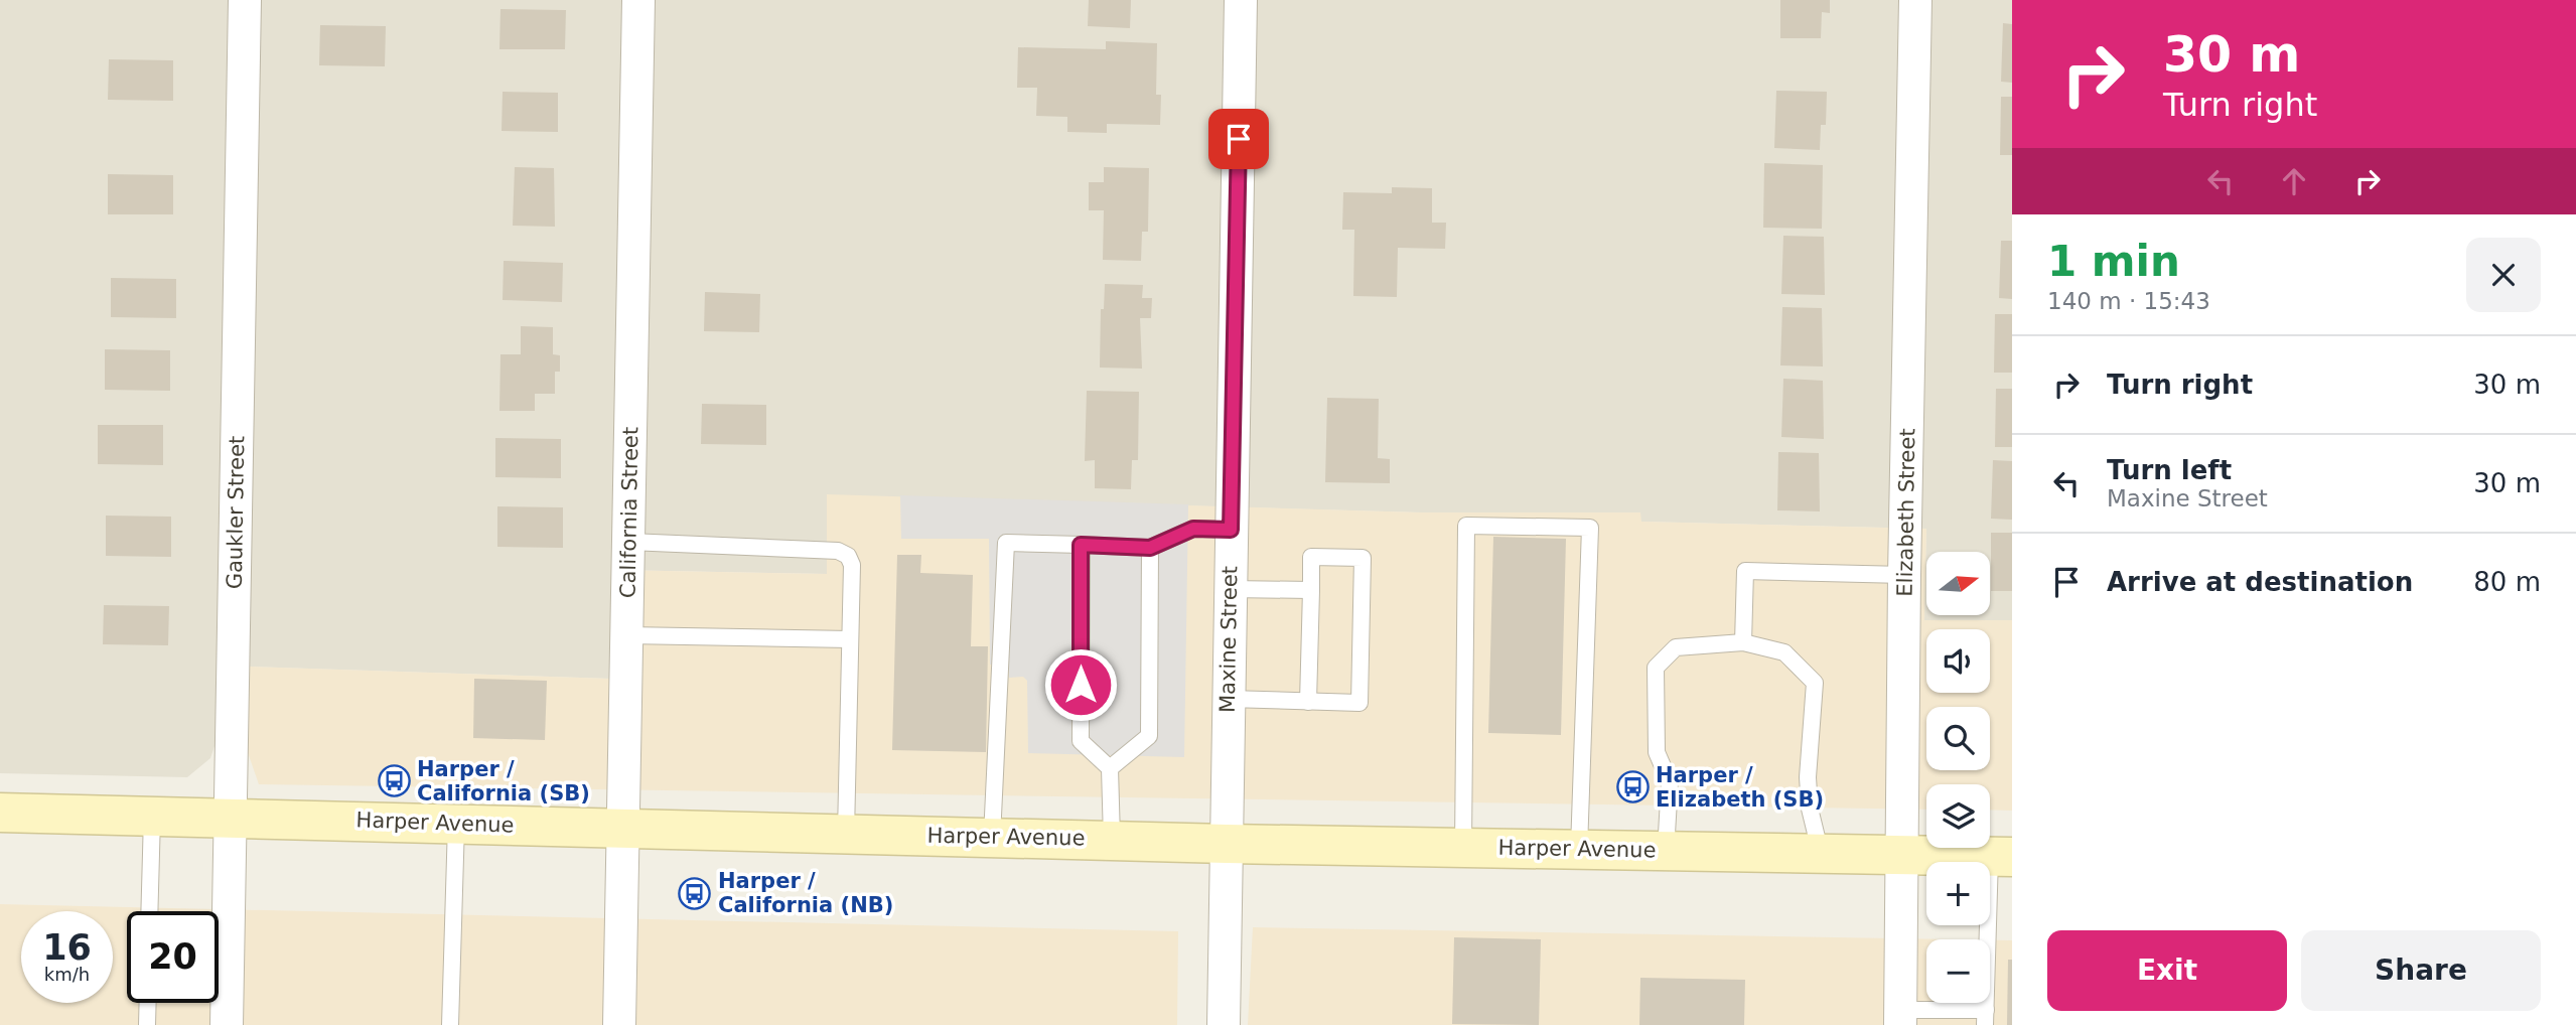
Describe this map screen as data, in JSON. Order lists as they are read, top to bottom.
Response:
{
  "streets": {
    "main road": ["Harper Avenue"],
    "street": [
      "Gaukler Street",
      "California Street",
      "Elizabeth Street",
      "Maxine Street"
    ]
  },
  "crossings": [
    ["Gaukler Street", "Harper Avenue"],
    ["California Street", "Harper Avenue"],
    ["Elizabeth Street", "Harper Avenue"],
    ["Maxine Street", "Harper Avenue"]
  ],
  "places": {
    "bus stop": ["Harper / California (SB)", "Harper / Elizabeth (SB)", "Harper / California (NB)"]
  },
  "north": "right",
  "page": {
    "turn": ["30 m", "Turn right"],
    "heading": ["1 min", "140 m · 15:43"],
    "list": [
      {
        "name": "Turn right",
        "value": "30 m"
      },
      {
        "name": "Turn left",
        "note": "Maxine Street",
        "value": "30 m"
      },
      {
        "name": "Arrive at destination",
        "value": "80 m"
      }
    ],
    "map_buttons": ["+", "−"],
    "speed": "16 km/h",
    "limit": "20",
    "buttons": ["Exit", "Share"]
  }
}
